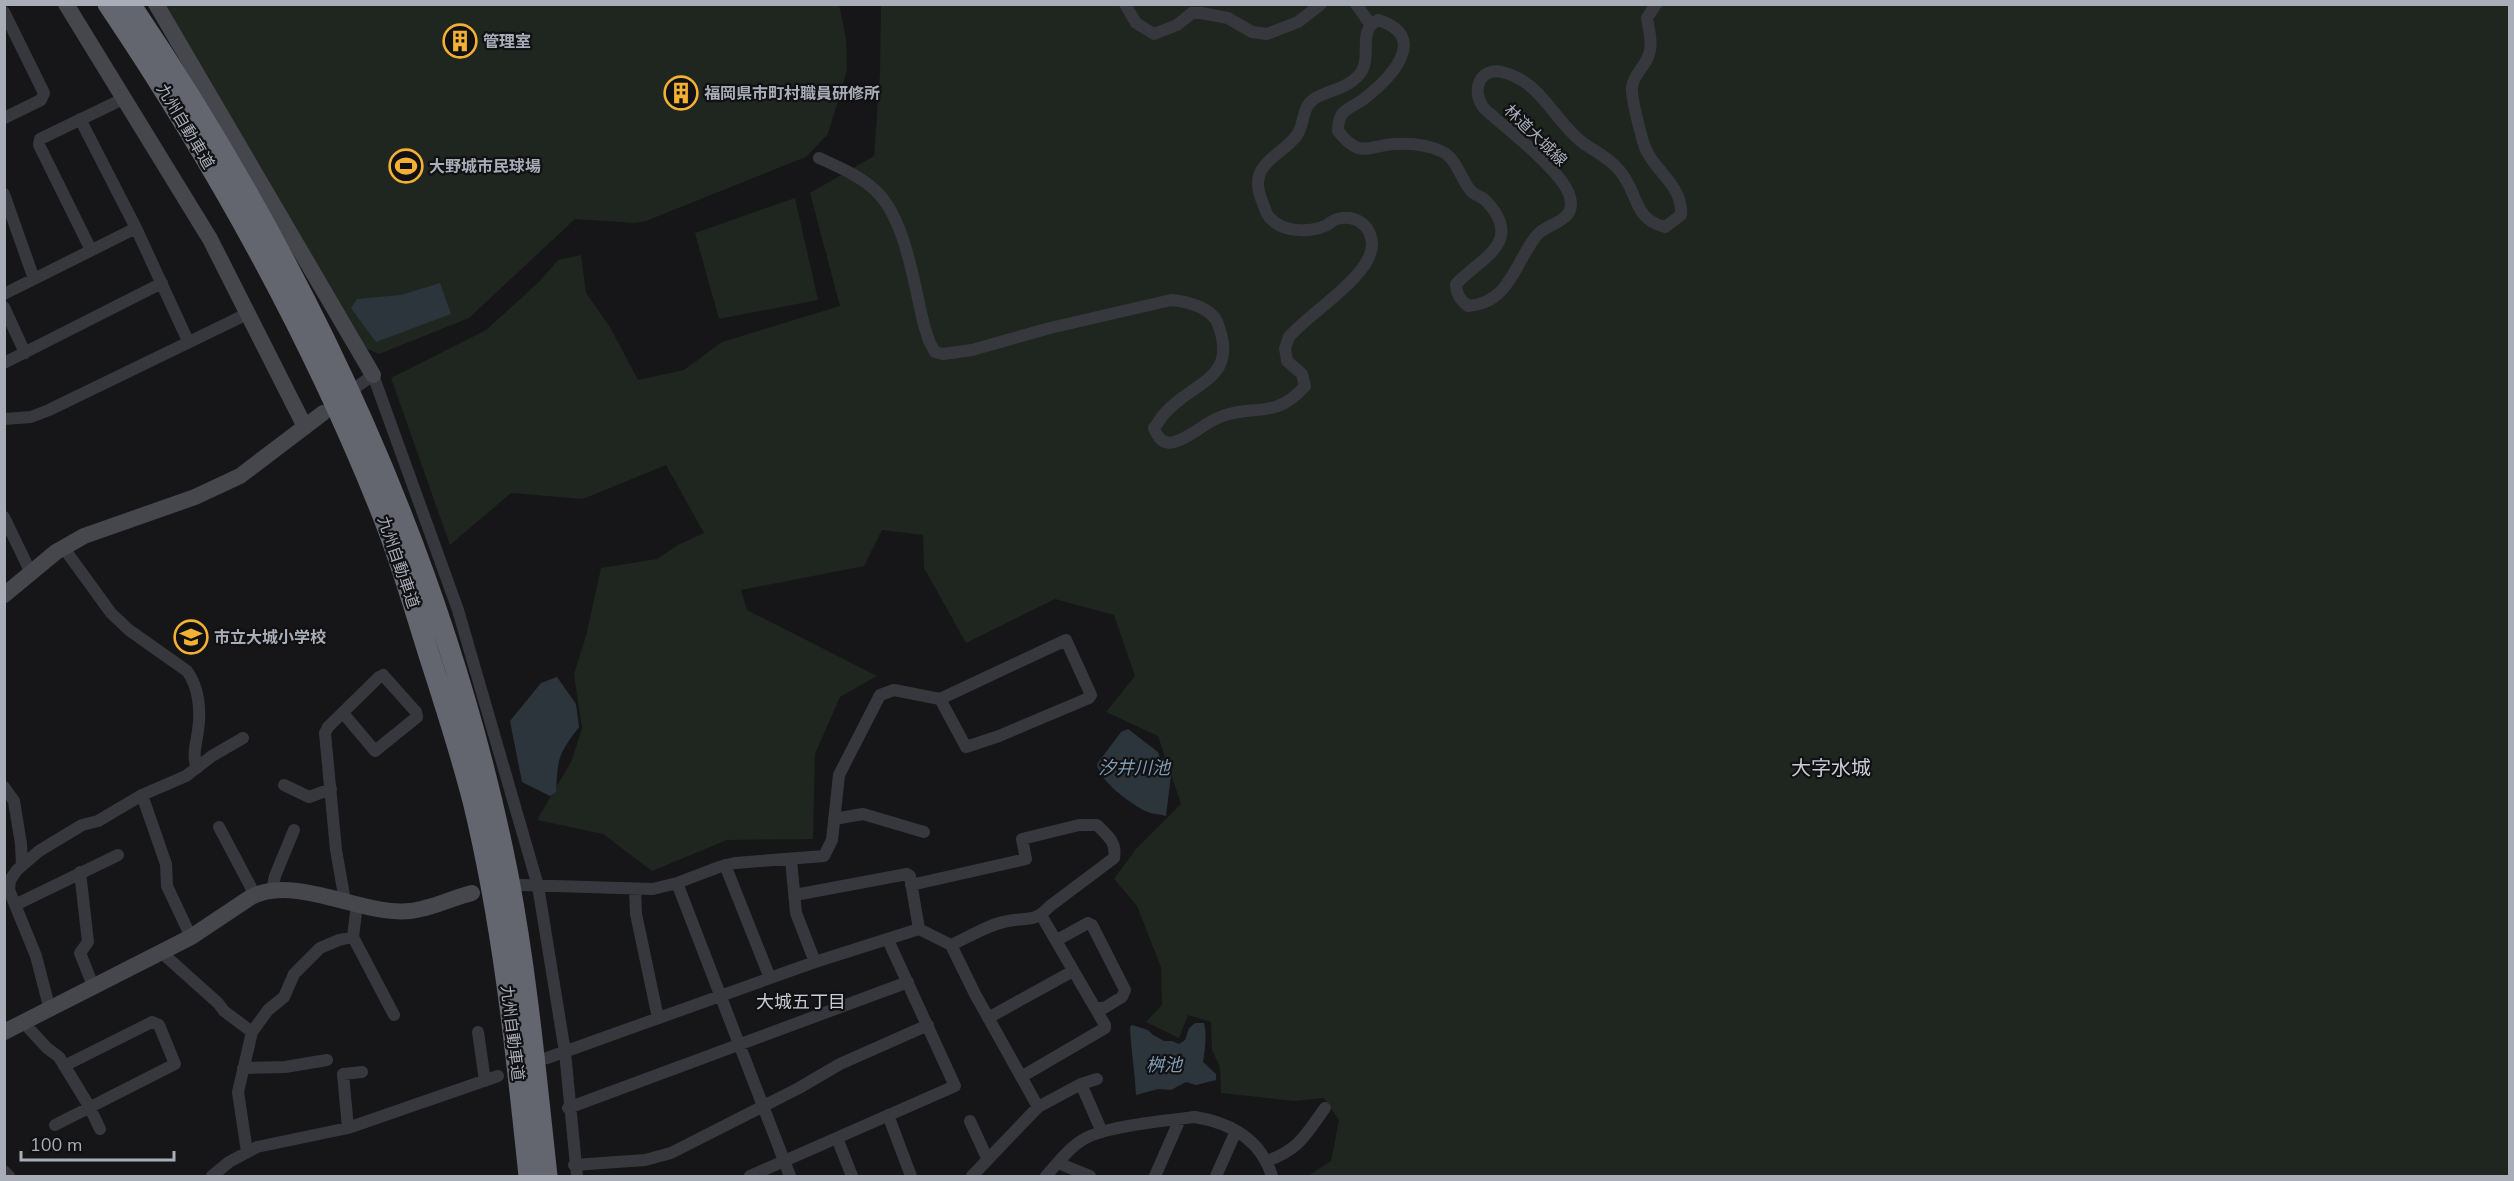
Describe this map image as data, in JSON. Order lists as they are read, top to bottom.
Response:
{
  "streets": {
    "highway": ["九州自動車道"],
    "street": ["林道大城線"]
  },
  "districts": ["大字水城", "大城五丁目"],
  "water": ["汐井川池", "桝池"],
  "places": {
    "building": ["管理室", "福岡県市町村職員研修所"],
    "sports": ["大野城市民球場"],
    "school or university": ["市立大城小学校"]
  },
  "scale_bar": "100 m"
}
